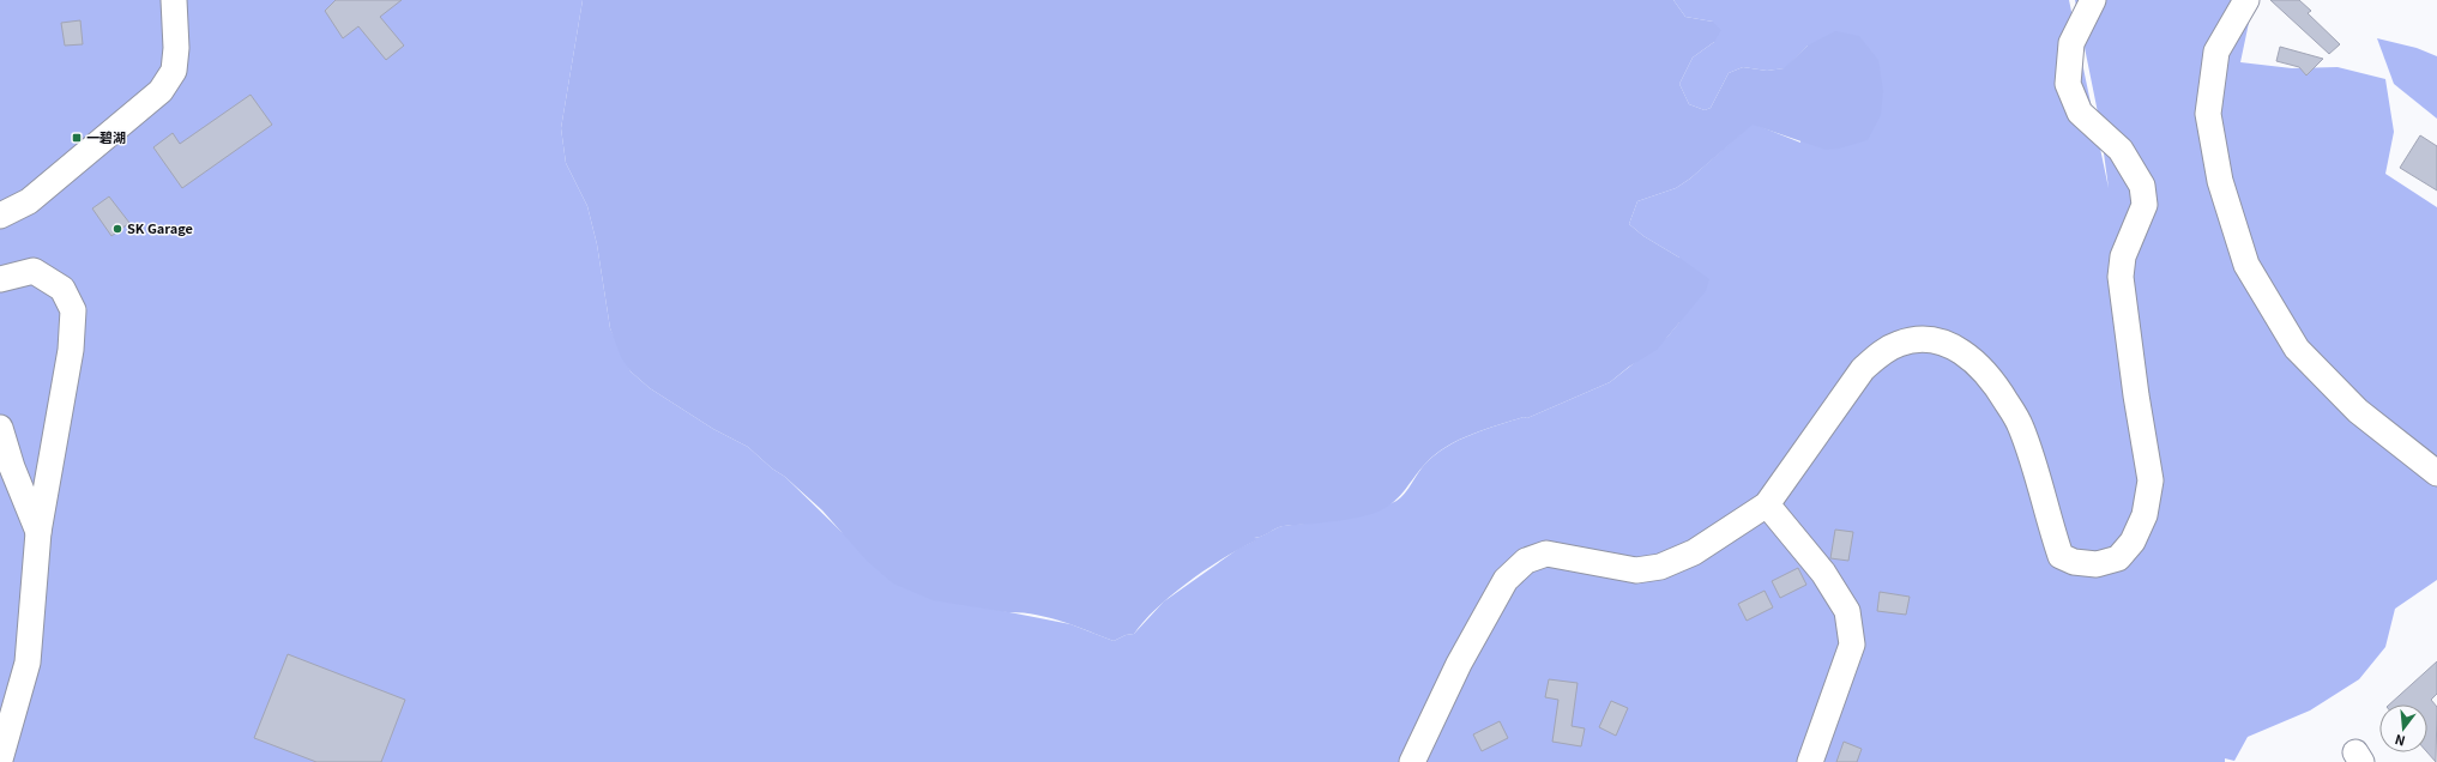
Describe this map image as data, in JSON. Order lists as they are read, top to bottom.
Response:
{
  "places": {
    "transit": ["一碧湖"],
    "other": ["SK Garage"]
  },
  "north": "bottom"
}
